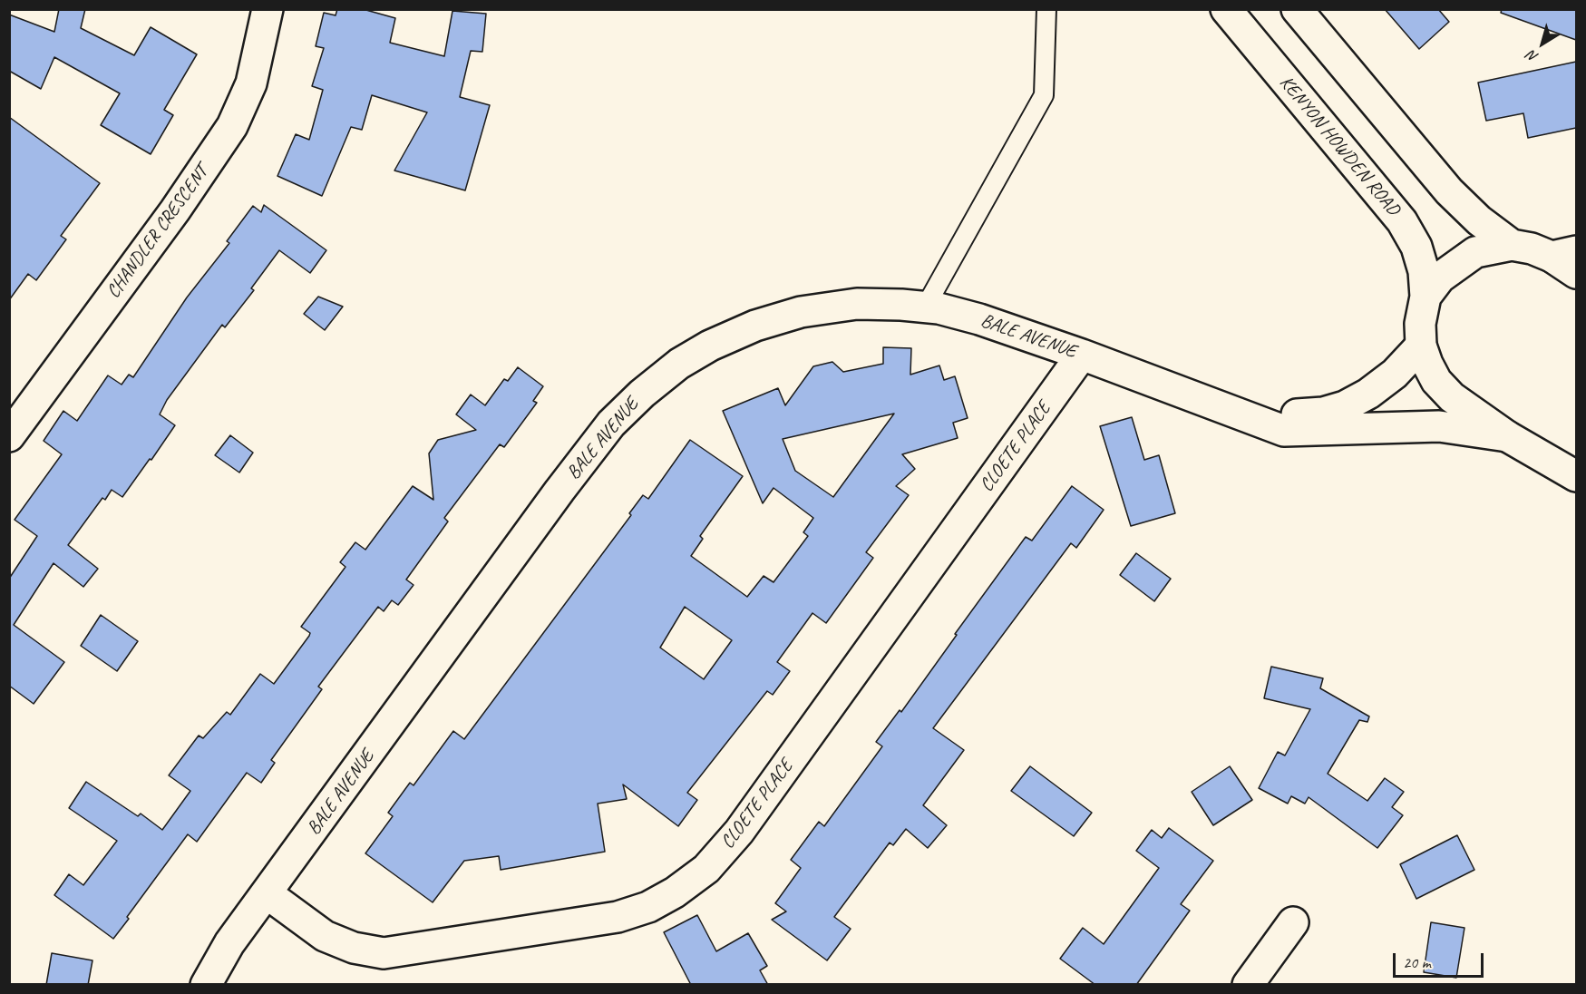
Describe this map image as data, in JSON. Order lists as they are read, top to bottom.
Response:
{
  "streets": {
    "street": [
      "KENYON HOWDEN ROAD",
      "CHANDLER CRESCENT",
      "BALE AVENUE",
      "CLOETE PLACE"
    ]
  },
  "crossings": [
    ["BALE AVENUE", "CLOETE PLACE"]
  ],
  "scale_bar": "20 m",
  "north": "bottom left"
}
